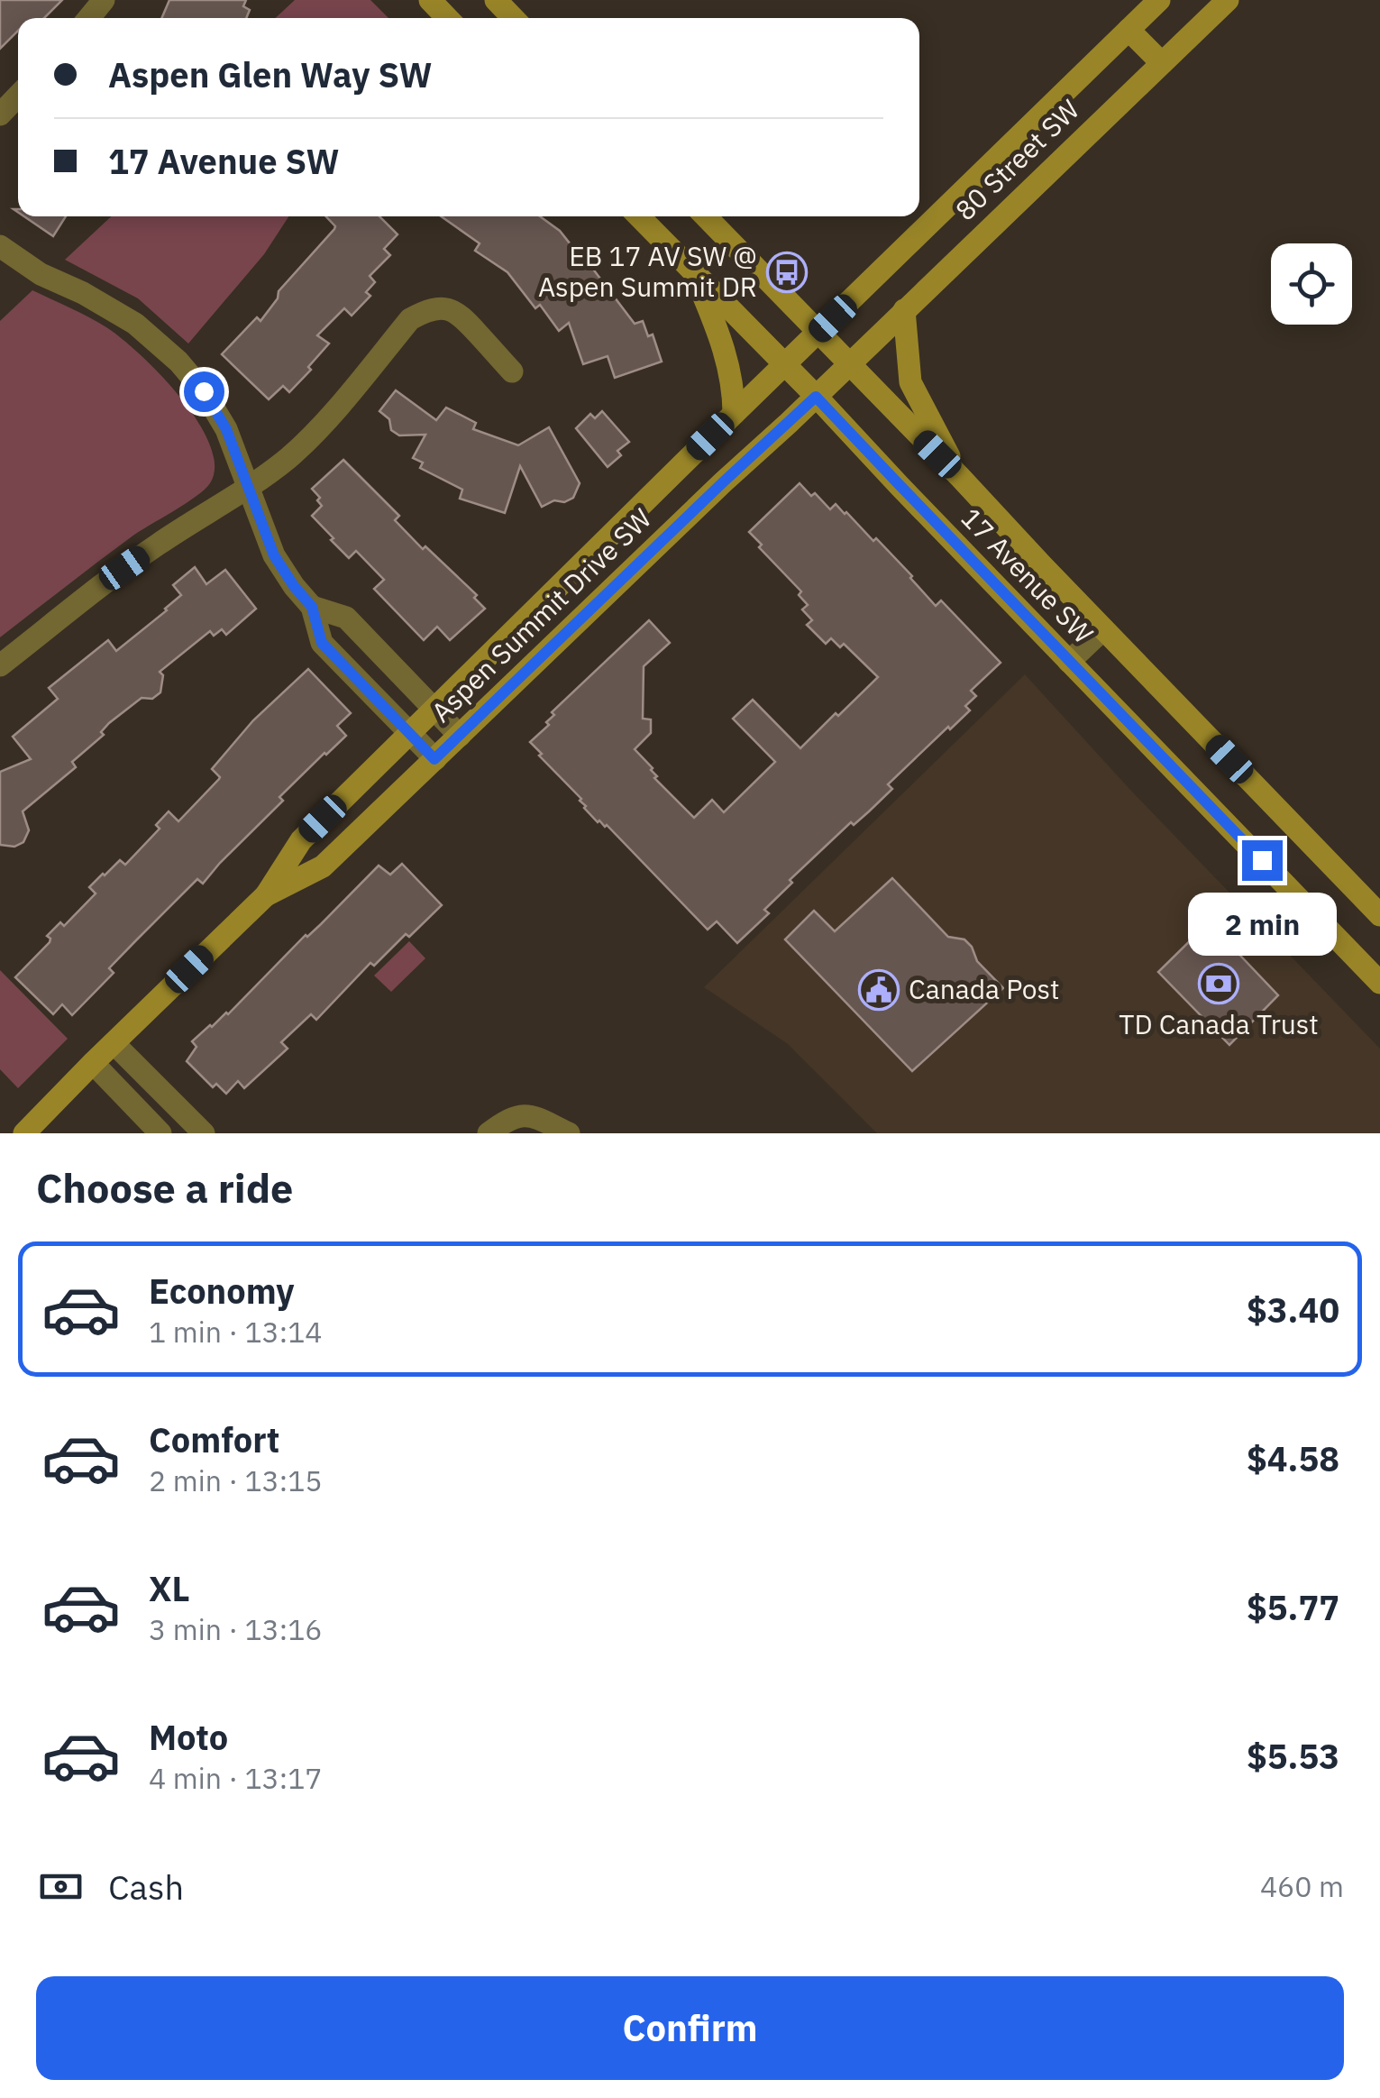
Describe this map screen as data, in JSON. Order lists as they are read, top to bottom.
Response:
{
  "streets": {
    "street": ["80 Street SW", "17 Avenue SW", "Aspen Summit Drive SW"]
  },
  "crossings": [
    ["80 Street SW", "17 Avenue SW"],
    ["80 Street SW", "Aspen Summit Drive SW"],
    ["17 Avenue SW", "Aspen Summit Drive SW"]
  ],
  "places": {
    "bus stop": ["EB 17 AV SW @ Aspen Summit DR"],
    "bank": ["TD Canada Trust"],
    "public building": ["Canada Post"]
  },
  "page": {
    "banner": ["Aspen Glen Way SW", "17 Avenue SW"],
    "bubble": "2 min",
    "heading": "Choose a ride",
    "list": [
      {
        "name": "Economy",
        "note": "1 min · 13:14",
        "value": "$3.40"
      },
      {
        "name": "Comfort",
        "note": "2 min · 13:15",
        "value": "$4.58"
      },
      {
        "name": "XL",
        "note": "3 min · 13:16",
        "value": "$5.77"
      },
      {
        "name": "Moto",
        "note": "4 min · 13:17",
        "value": "$5.53"
      }
    ],
    "pay": ["Cash", "460 m"],
    "buttons": "Confirm"
  }
}
